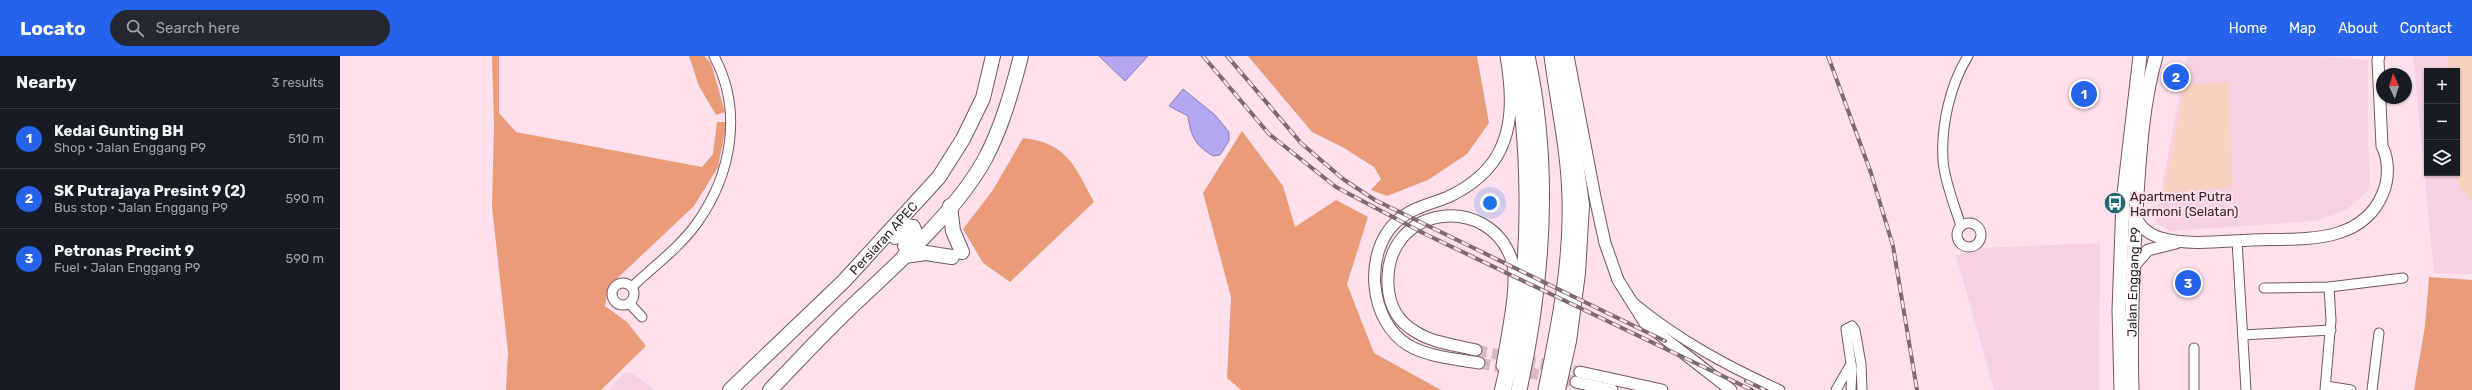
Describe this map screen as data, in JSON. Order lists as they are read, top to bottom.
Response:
{
  "streets": {
    "main road": ["Persiaran APEC", "Jalan Enggang P9"]
  },
  "places": {
    "bus stop": ["Apartment Putra Harmoni (Selatan)"]
  },
  "north": "top",
  "page": {
    "header": "Locato",
    "search": "Search here",
    "nav": [
      "Home",
      "Map",
      "About",
      "Contact"
    ],
    "heading": ["Nearby", "3 results"],
    "pins": ["2", "1", "3"],
    "map_buttons": ["+", "−"],
    "list": [
      {
        "mark": "1",
        "name": "Kedai Gunting BH",
        "note": "Shop · Jalan Enggang P9",
        "value": "510 m"
      },
      {
        "mark": "2",
        "name": "SK Putrajaya Presint 9 (2)",
        "note": "Bus stop · Jalan Enggang P9",
        "value": "590 m"
      },
      {
        "mark": "3",
        "name": "Petronas Precint 9",
        "note": "Fuel · Jalan Enggang P9",
        "value": "590 m"
      }
    ]
  }
}
